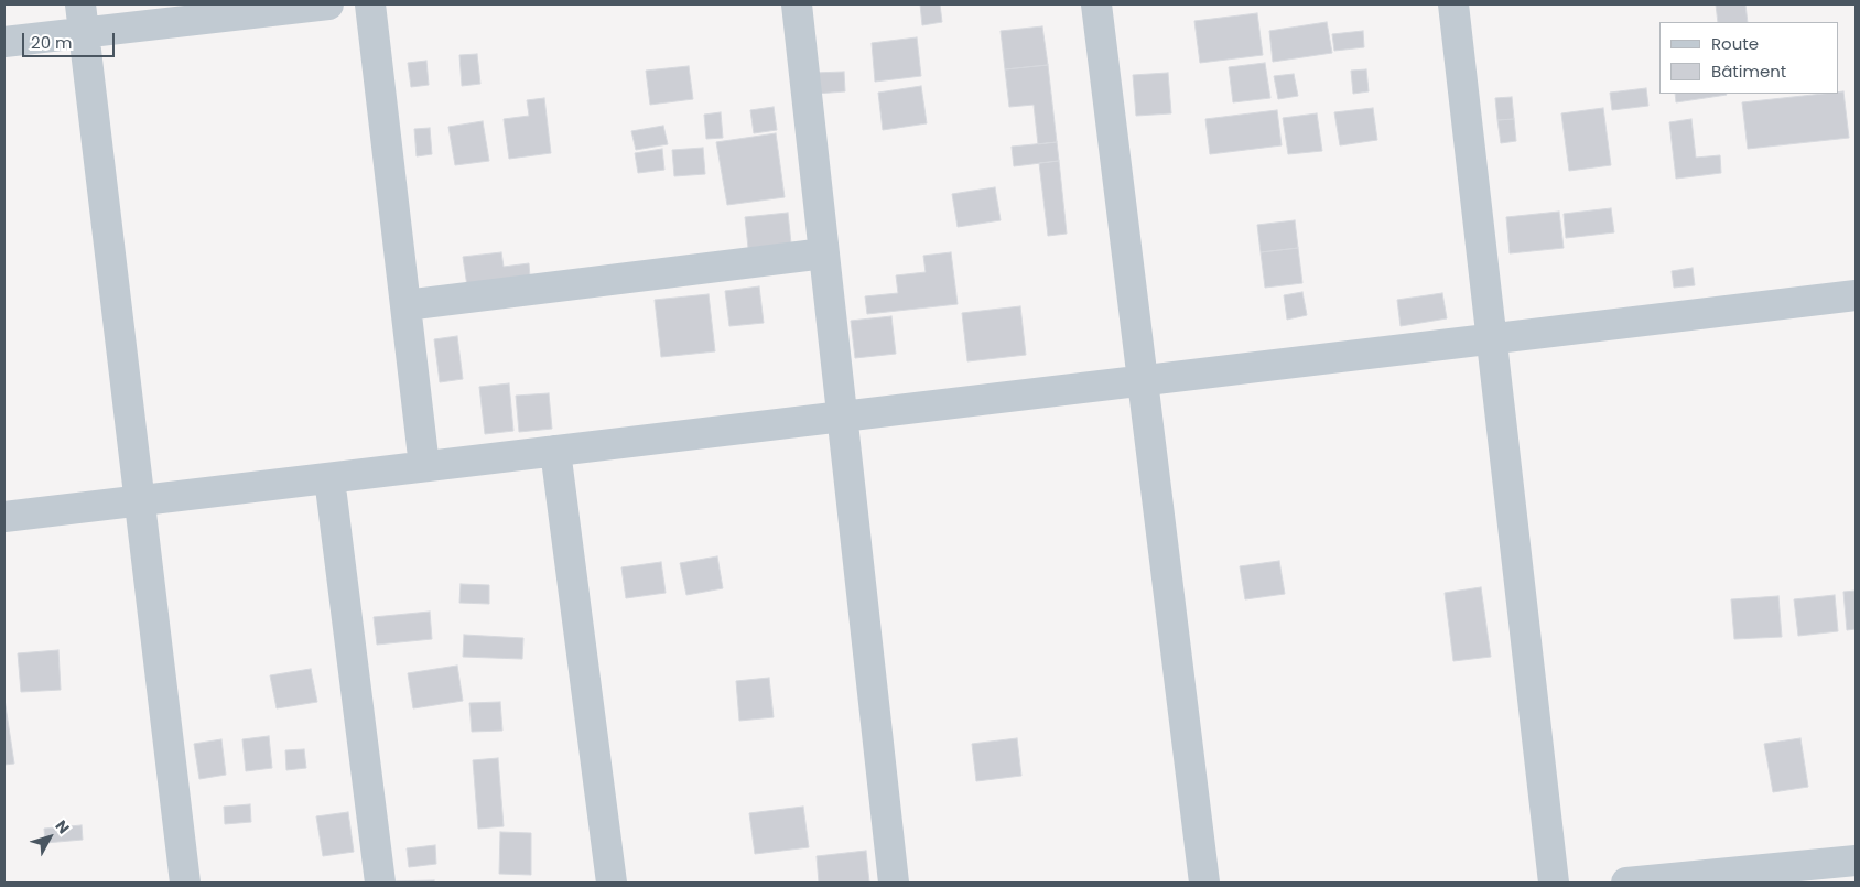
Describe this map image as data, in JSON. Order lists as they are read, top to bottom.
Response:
{
  "legend": ["Route", "Bâtiment"],
  "scale_bar": "20 m",
  "north": "top right"
}
